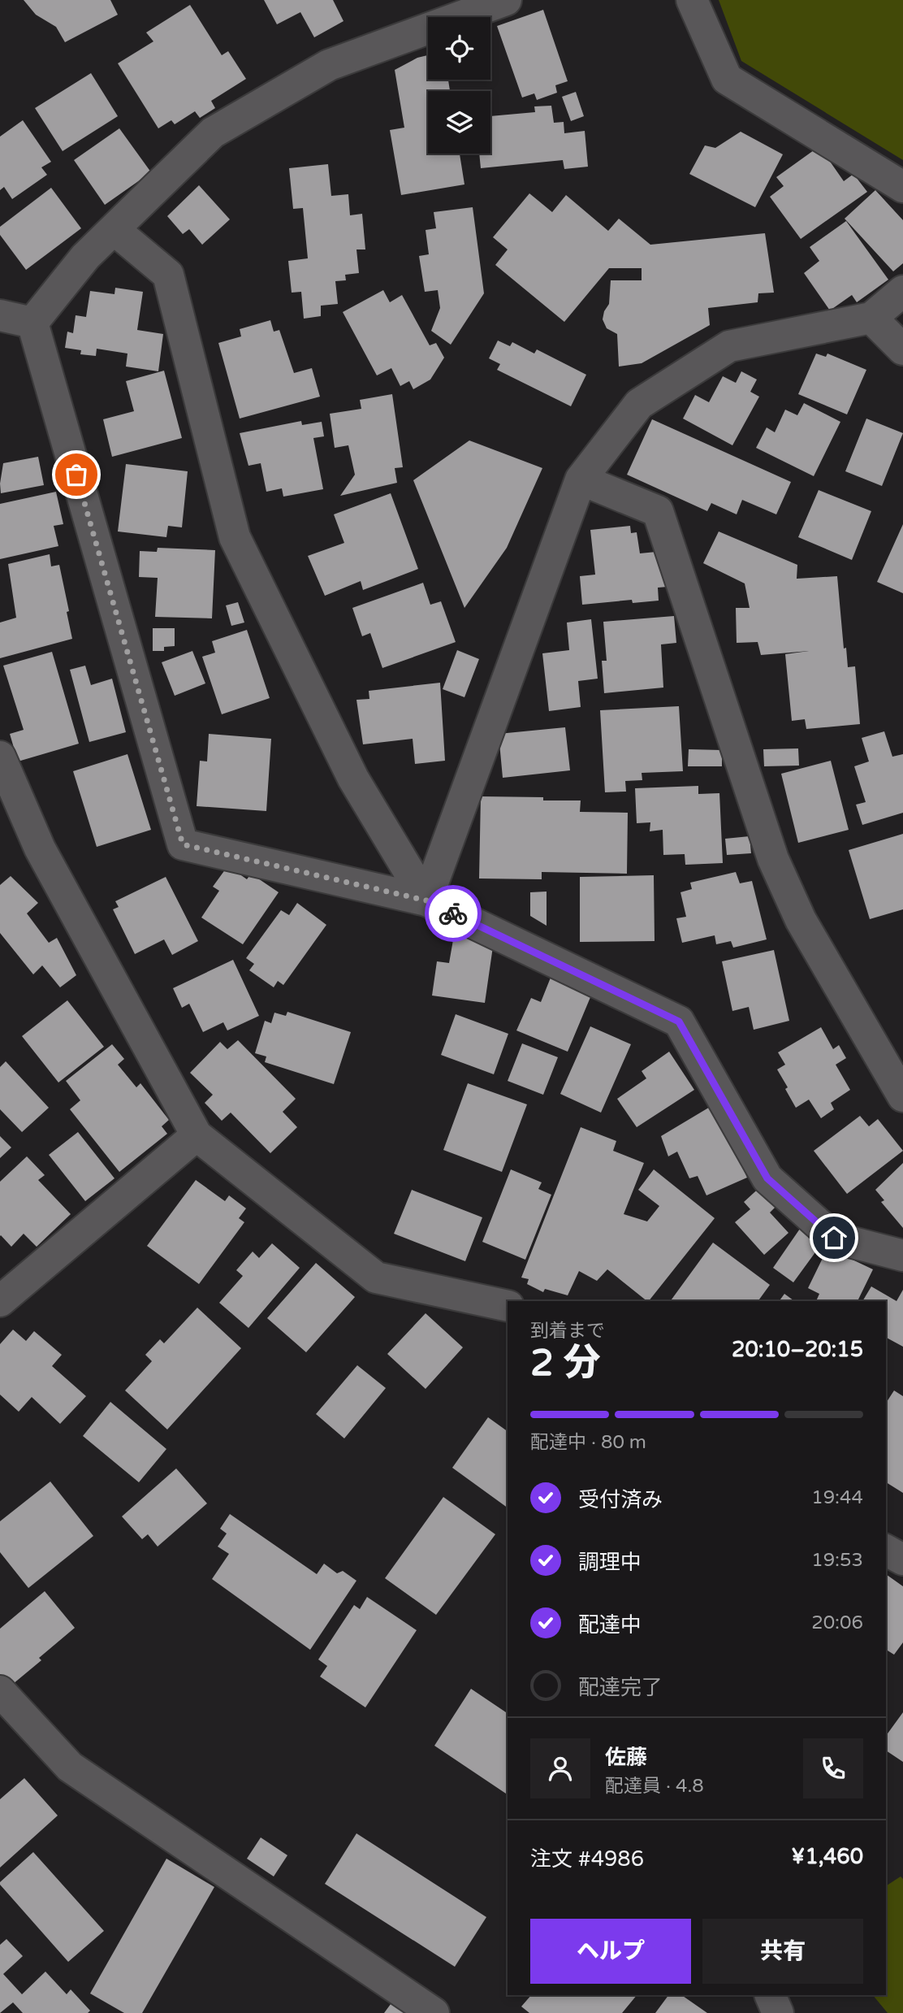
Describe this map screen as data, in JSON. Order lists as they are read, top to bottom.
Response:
{
  "page": {
    "heading": ["2 分", "到着まで", "20:10–20:15"],
    "panel": [
      "佐藤",
      "配達員 · 4.8",
      "注文 #4986",
      "¥1,460"
    ],
    "bar": "配達中 · 80 m",
    "list": [
      ["受付済み", "19:44"],
      ["調理中", "19:53"],
      ["配達中", "20:06"],
      "配達完了"
    ],
    "buttons": ["ヘルプ", "共有"]
  }
}
